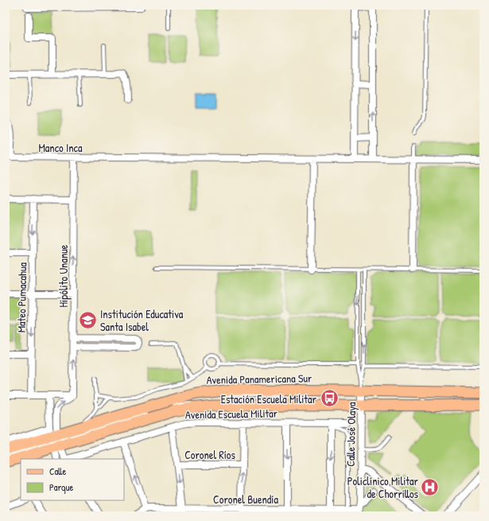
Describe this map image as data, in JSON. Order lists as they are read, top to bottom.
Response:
{
  "streets": {
    "main road": ["Avenida Panamericana Sur"],
    "street": [
      "Manco Inca",
      "Hipólito Unanue",
      "Mateo Pumacahua",
      "Avenida Escuela Militar",
      "Calle José Olaya",
      "Coronel Ríos",
      "Coronel Buendía"
    ]
  },
  "crossings": [
    ["Manco Inca", "Hipólito Unanue"],
    ["Avenida Panamericana Sur", "Calle José Olaya"],
    ["Calle José Olaya", "Coronel Buendía"]
  ],
  "one_way": ["Hipólito Unanue", "Mateo Pumacahua"],
  "places": {
    "school or university": ["Institución Educativa Santa Isabel"],
    "bus stop": ["Estación Escuela Militar"],
    "hospital": ["Policlínico Militar de Chorrillos"]
  },
  "legend": ["Calle", "Parque"]
}
